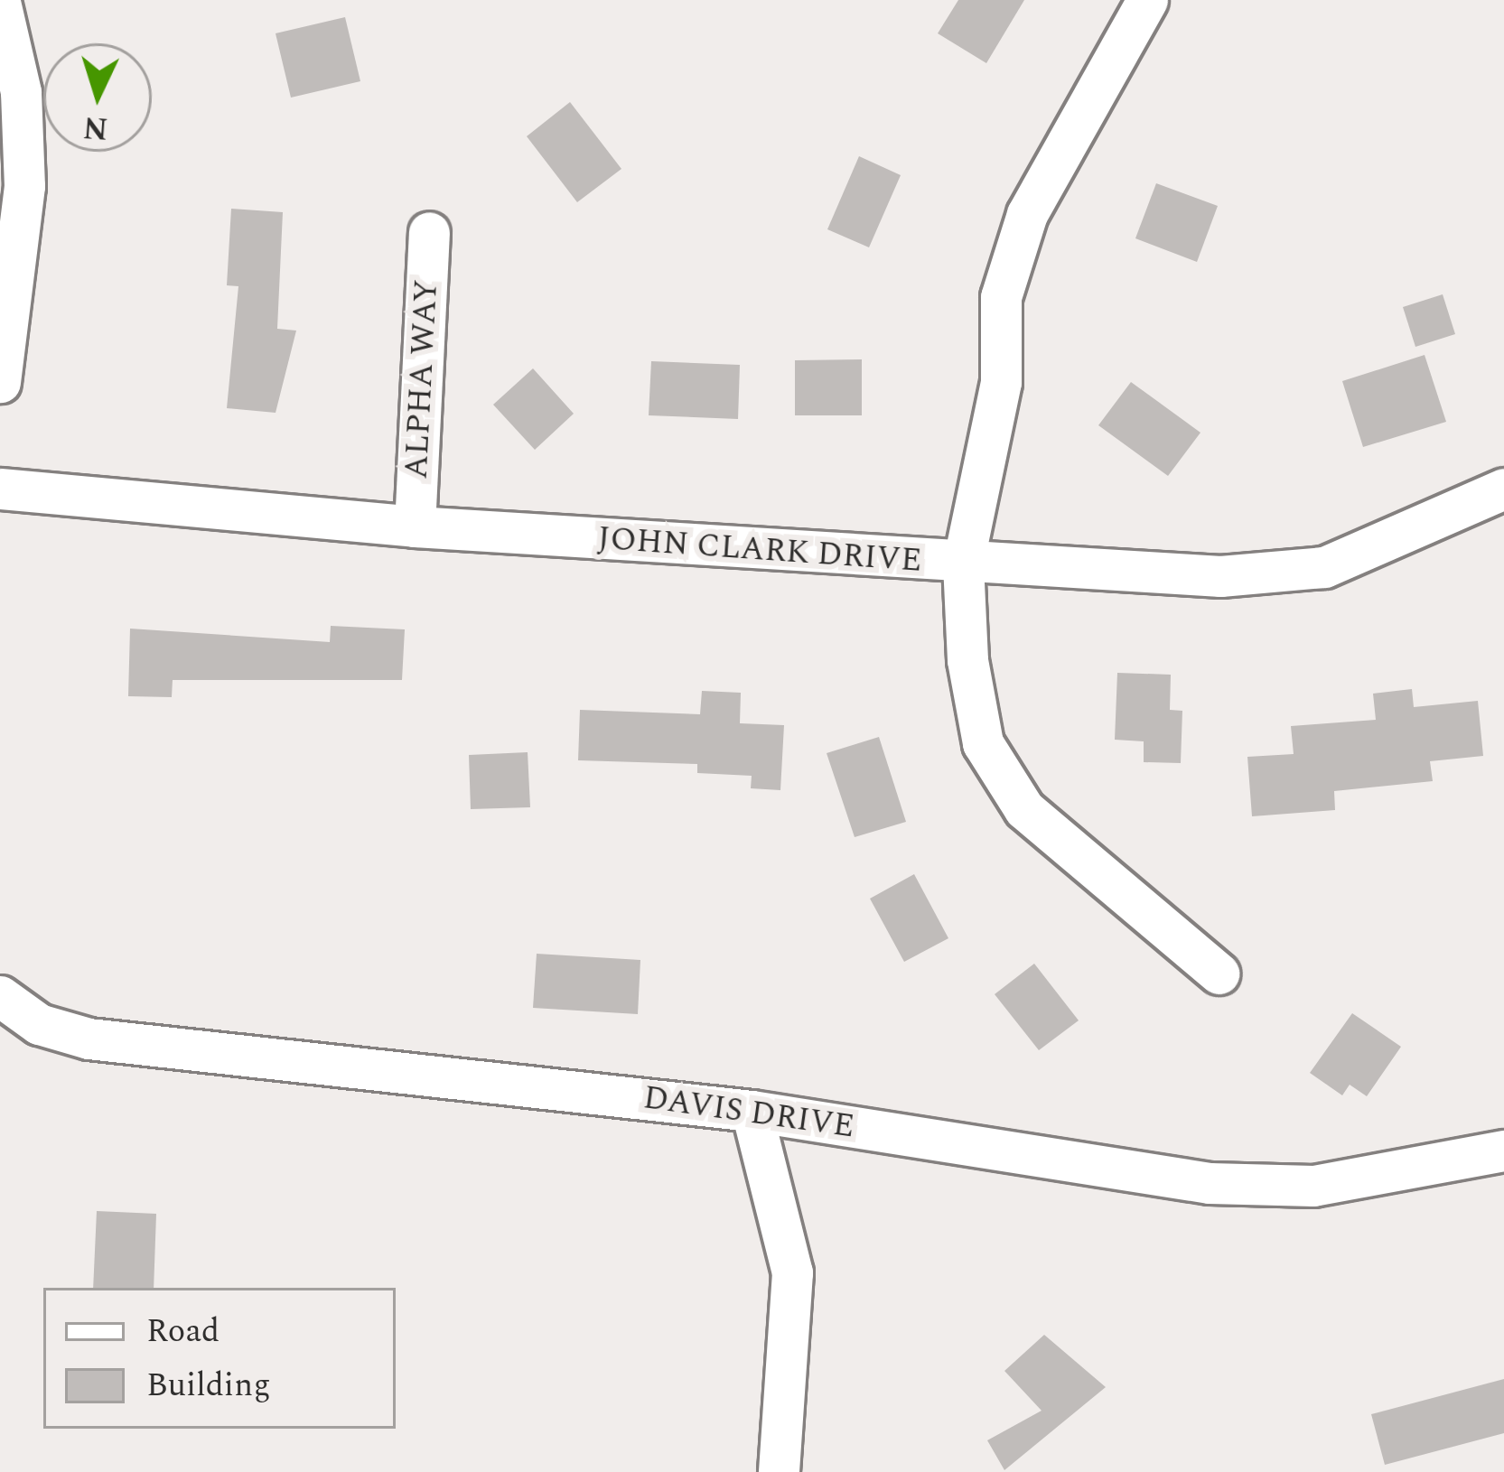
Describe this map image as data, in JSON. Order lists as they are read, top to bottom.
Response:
{
  "streets": {
    "street": ["ALPHA WAY", "JOHN CLARK DRIVE", "DAVIS DRIVE"]
  },
  "crossings": [
    ["ALPHA WAY", "JOHN CLARK DRIVE"]
  ],
  "legend": ["Road", "Building"],
  "north": "bottom"
}
